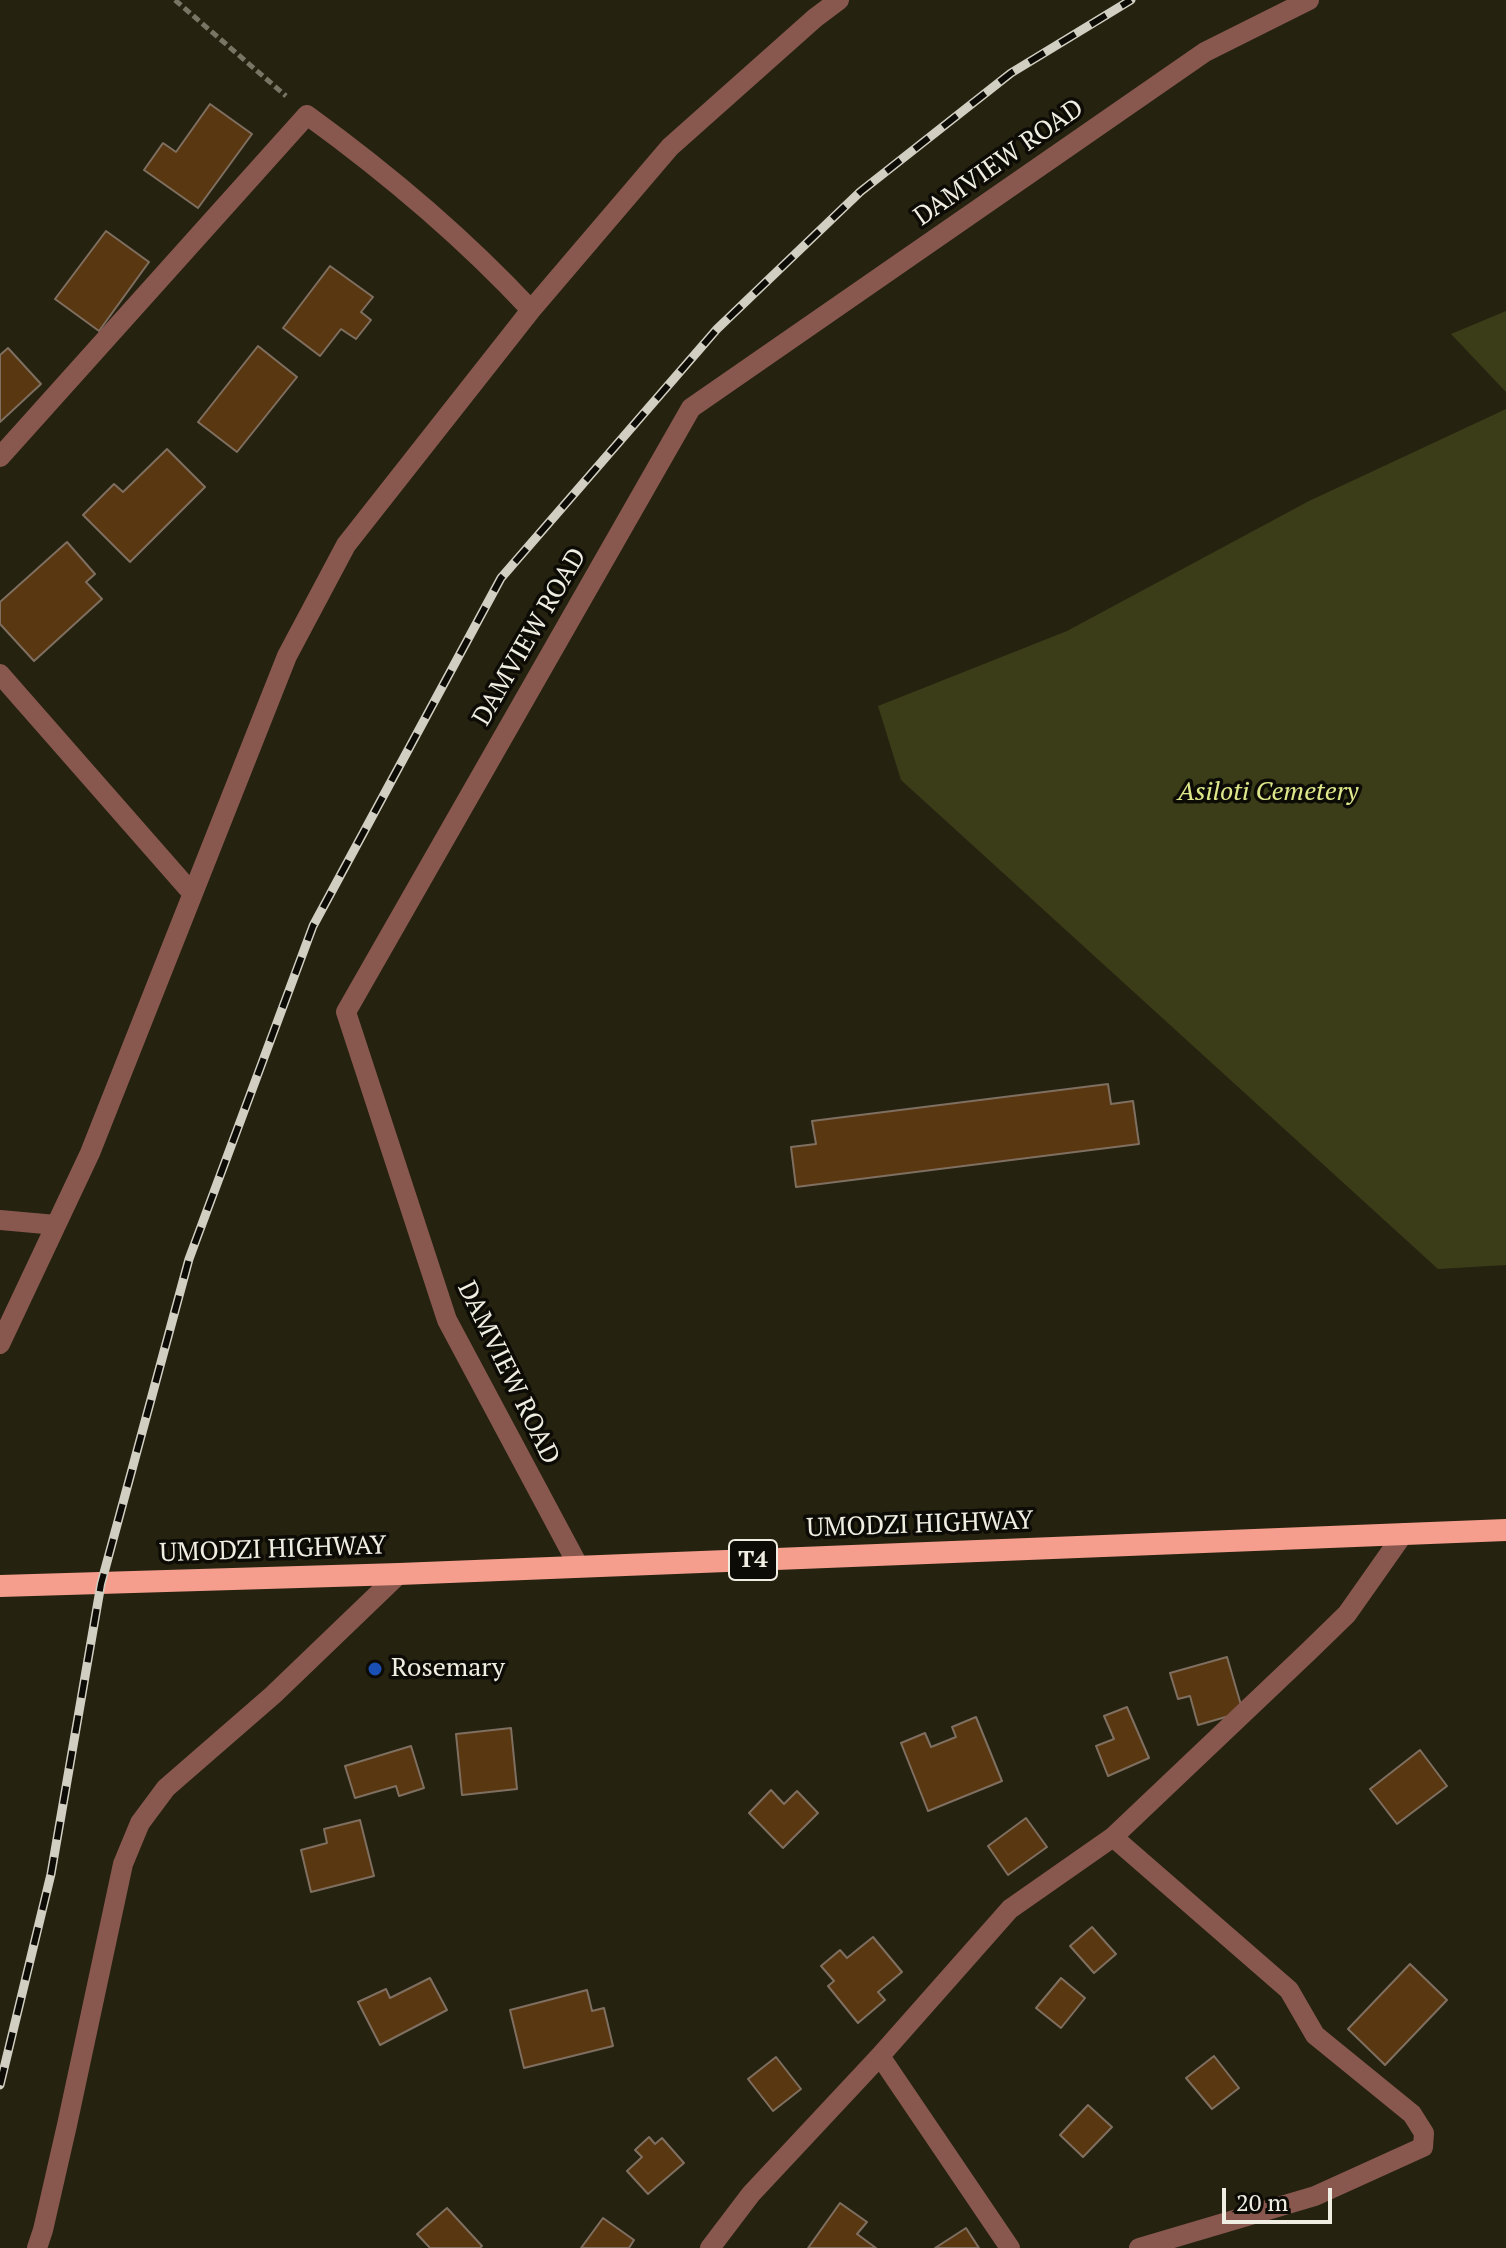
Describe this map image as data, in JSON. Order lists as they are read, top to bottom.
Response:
{
  "streets": {
    "highway": ["UMODZI HIGHWAY", "T4"],
    "street": ["DAMVIEW ROAD"]
  },
  "crossings": [
    ["DAMVIEW ROAD", "UMODZI HIGHWAY"]
  ],
  "parks": ["Asiloti Cemetery"],
  "places": ["Rosemary"],
  "scale_bar": "20 m"
}
